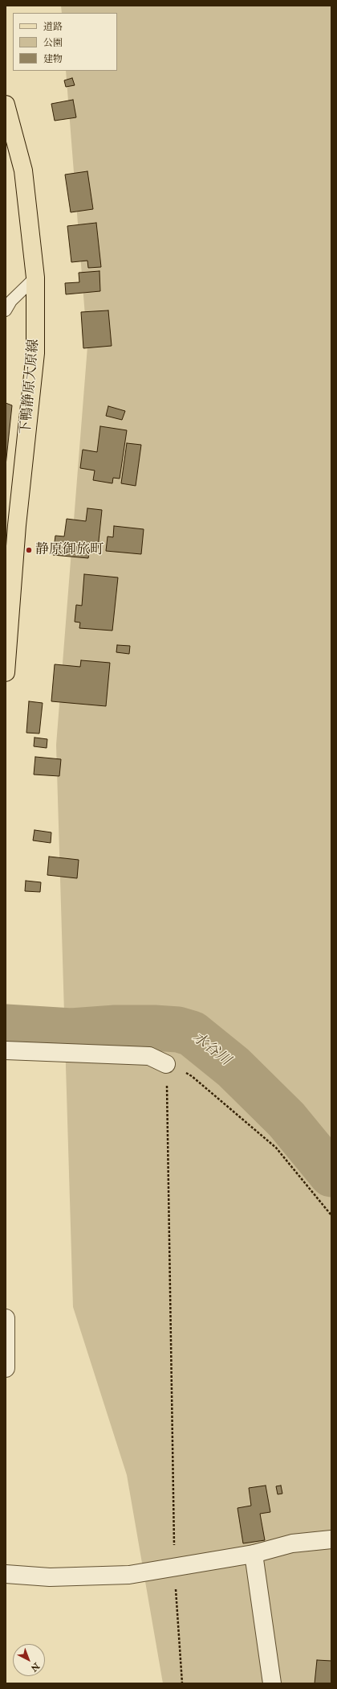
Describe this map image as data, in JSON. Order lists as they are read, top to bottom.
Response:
{
  "streets": {
    "main road": ["下鴨静原大原線"]
  },
  "water": ["水谷川"],
  "places": ["静原御旅町"],
  "legend": ["道路", "公園", "建物"],
  "north": "bottom right"
}
